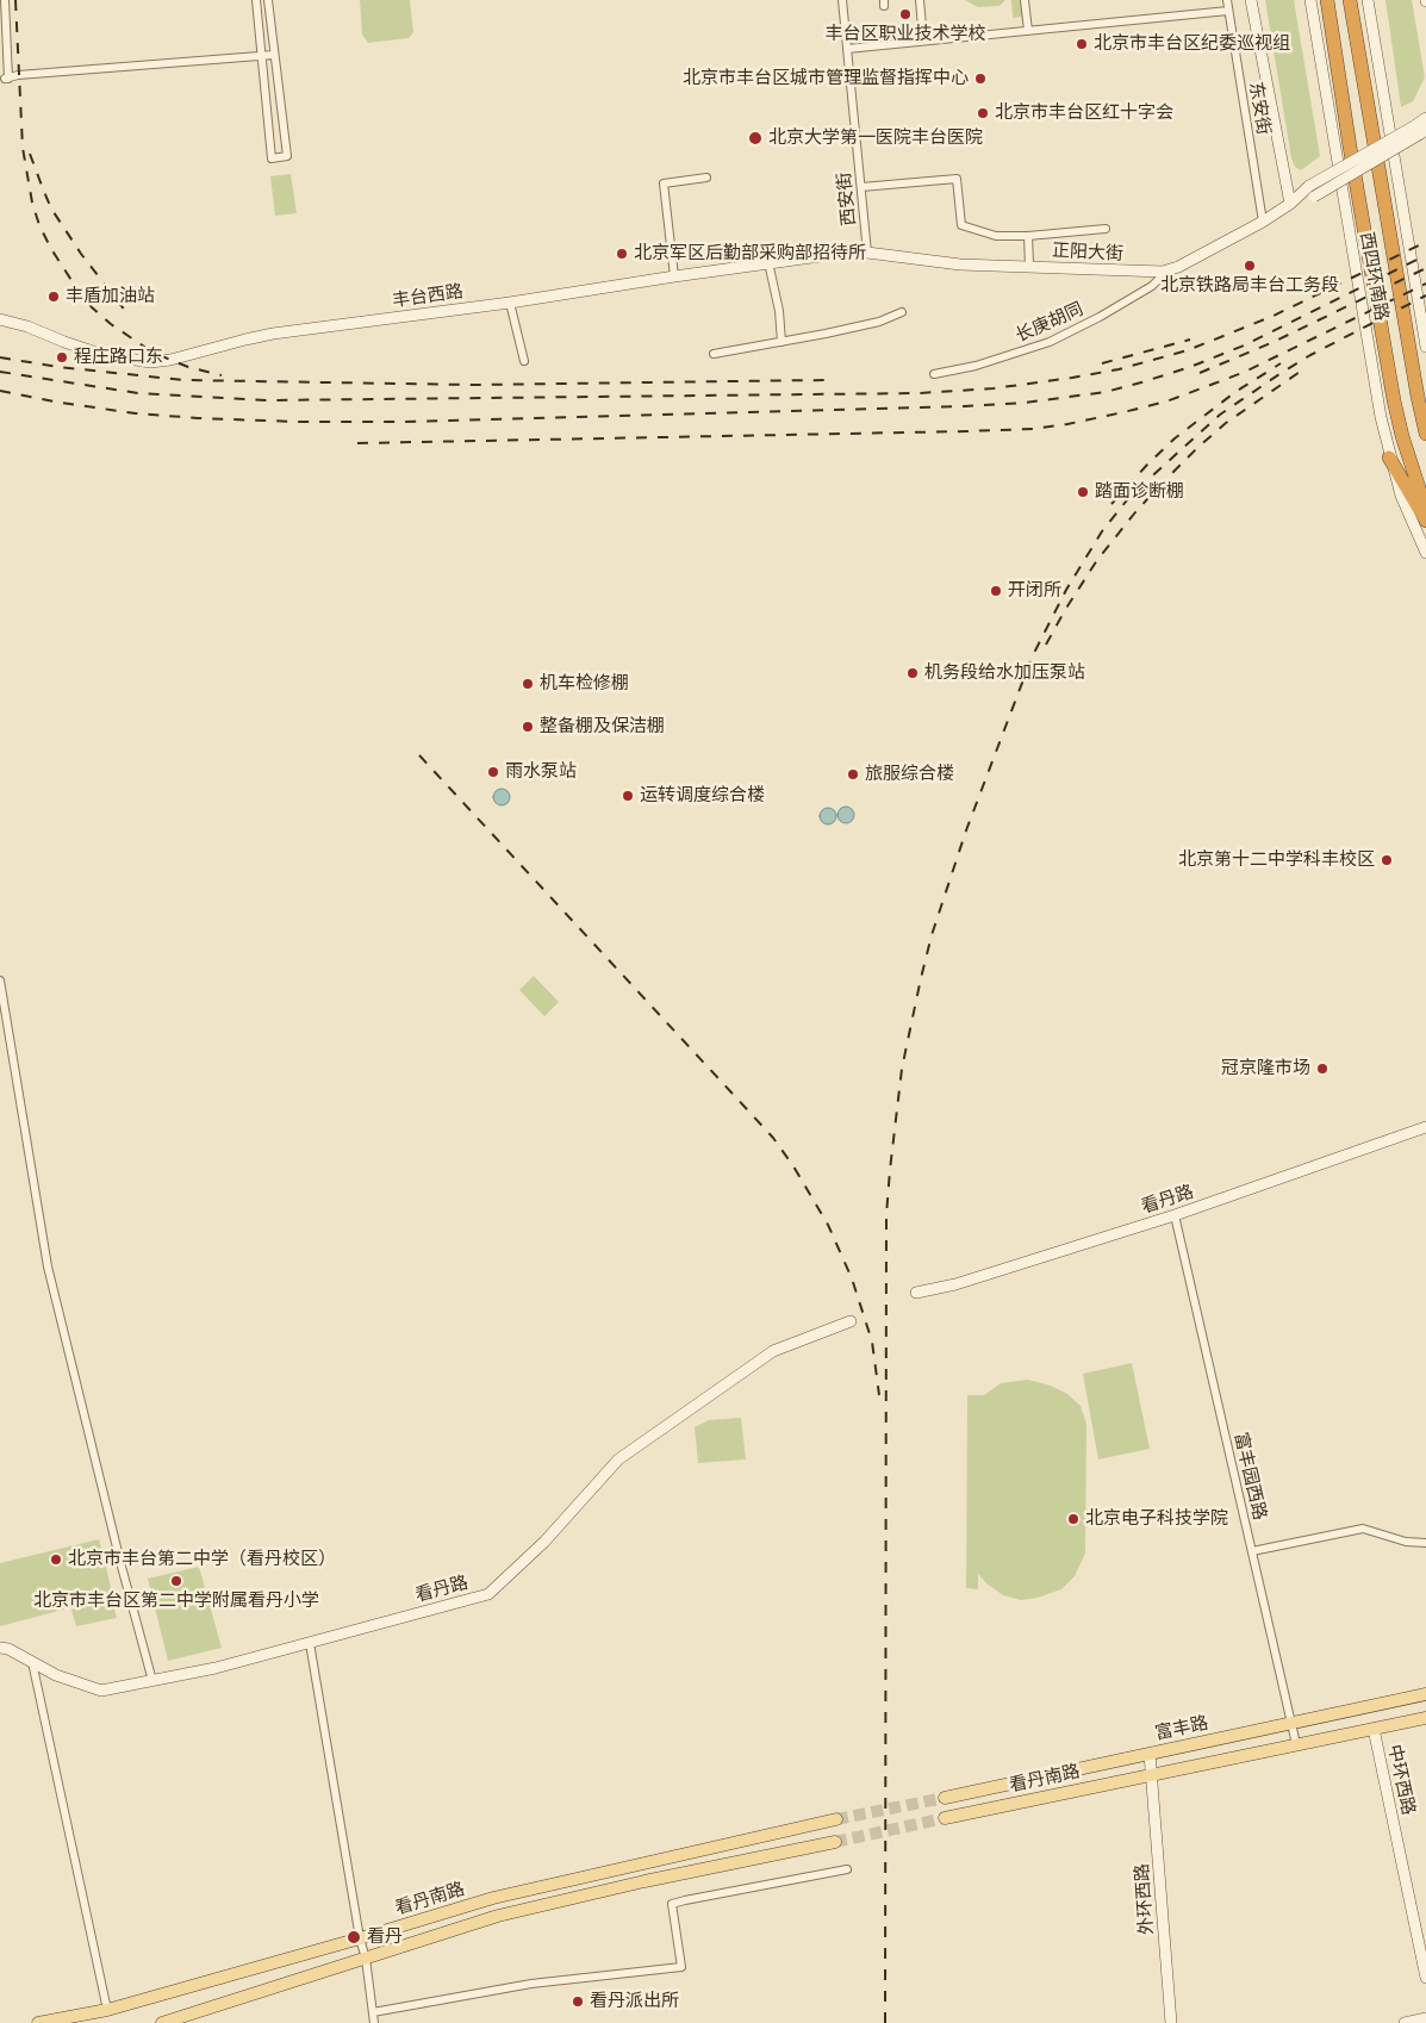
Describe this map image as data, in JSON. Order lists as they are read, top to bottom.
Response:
{
  "streets": {
    "highway": ["西四环南路"],
    "main road": ["富丰路", "看丹南路"],
    "street": [
      "东安街",
      "西安街",
      "正阳大街",
      "丰台西路",
      "长庚胡同",
      "看丹路",
      "富丰园西路",
      "中环西路",
      "外环西路"
    ]
  },
  "crossings": [
    ["东安街", "正阳大街"],
    ["西安街", "正阳大街"],
    ["西安街", "丰台西路"],
    ["正阳大街", "丰台西路"],
    ["正阳大街", "长庚胡同"],
    ["看丹路", "富丰园西路"],
    ["富丰园西路", "富丰路"],
    ["富丰路", "外环西路"],
    ["看丹南路", "外环西路"]
  ],
  "places": [
    "丰台区职业技术学校",
    "北京市丰台区纪委巡视组",
    "北京市丰台区城市管理监督指挥中心",
    "北京市丰台区红十字会",
    "北京大学第一医院丰台医院",
    "北京军区后勤部采购部招待所",
    "北京铁路局丰台工务段",
    "丰盾加油站",
    "程庄路口东",
    "踏面诊断棚",
    "开闭所",
    "机务段给水加压泵站",
    "机车检修棚",
    "整备棚及保洁棚",
    "雨水泵站",
    "旅服综合楼",
    "运转调度综合楼",
    "北京第十二中学科丰校区",
    "冠京隆市场",
    "北京电子科技学院",
    "北京市丰台第二中学（看丹校区）",
    "北京市丰台区第二中学附属看丹小学",
    "看丹",
    "看丹派出所"
  ]
}
